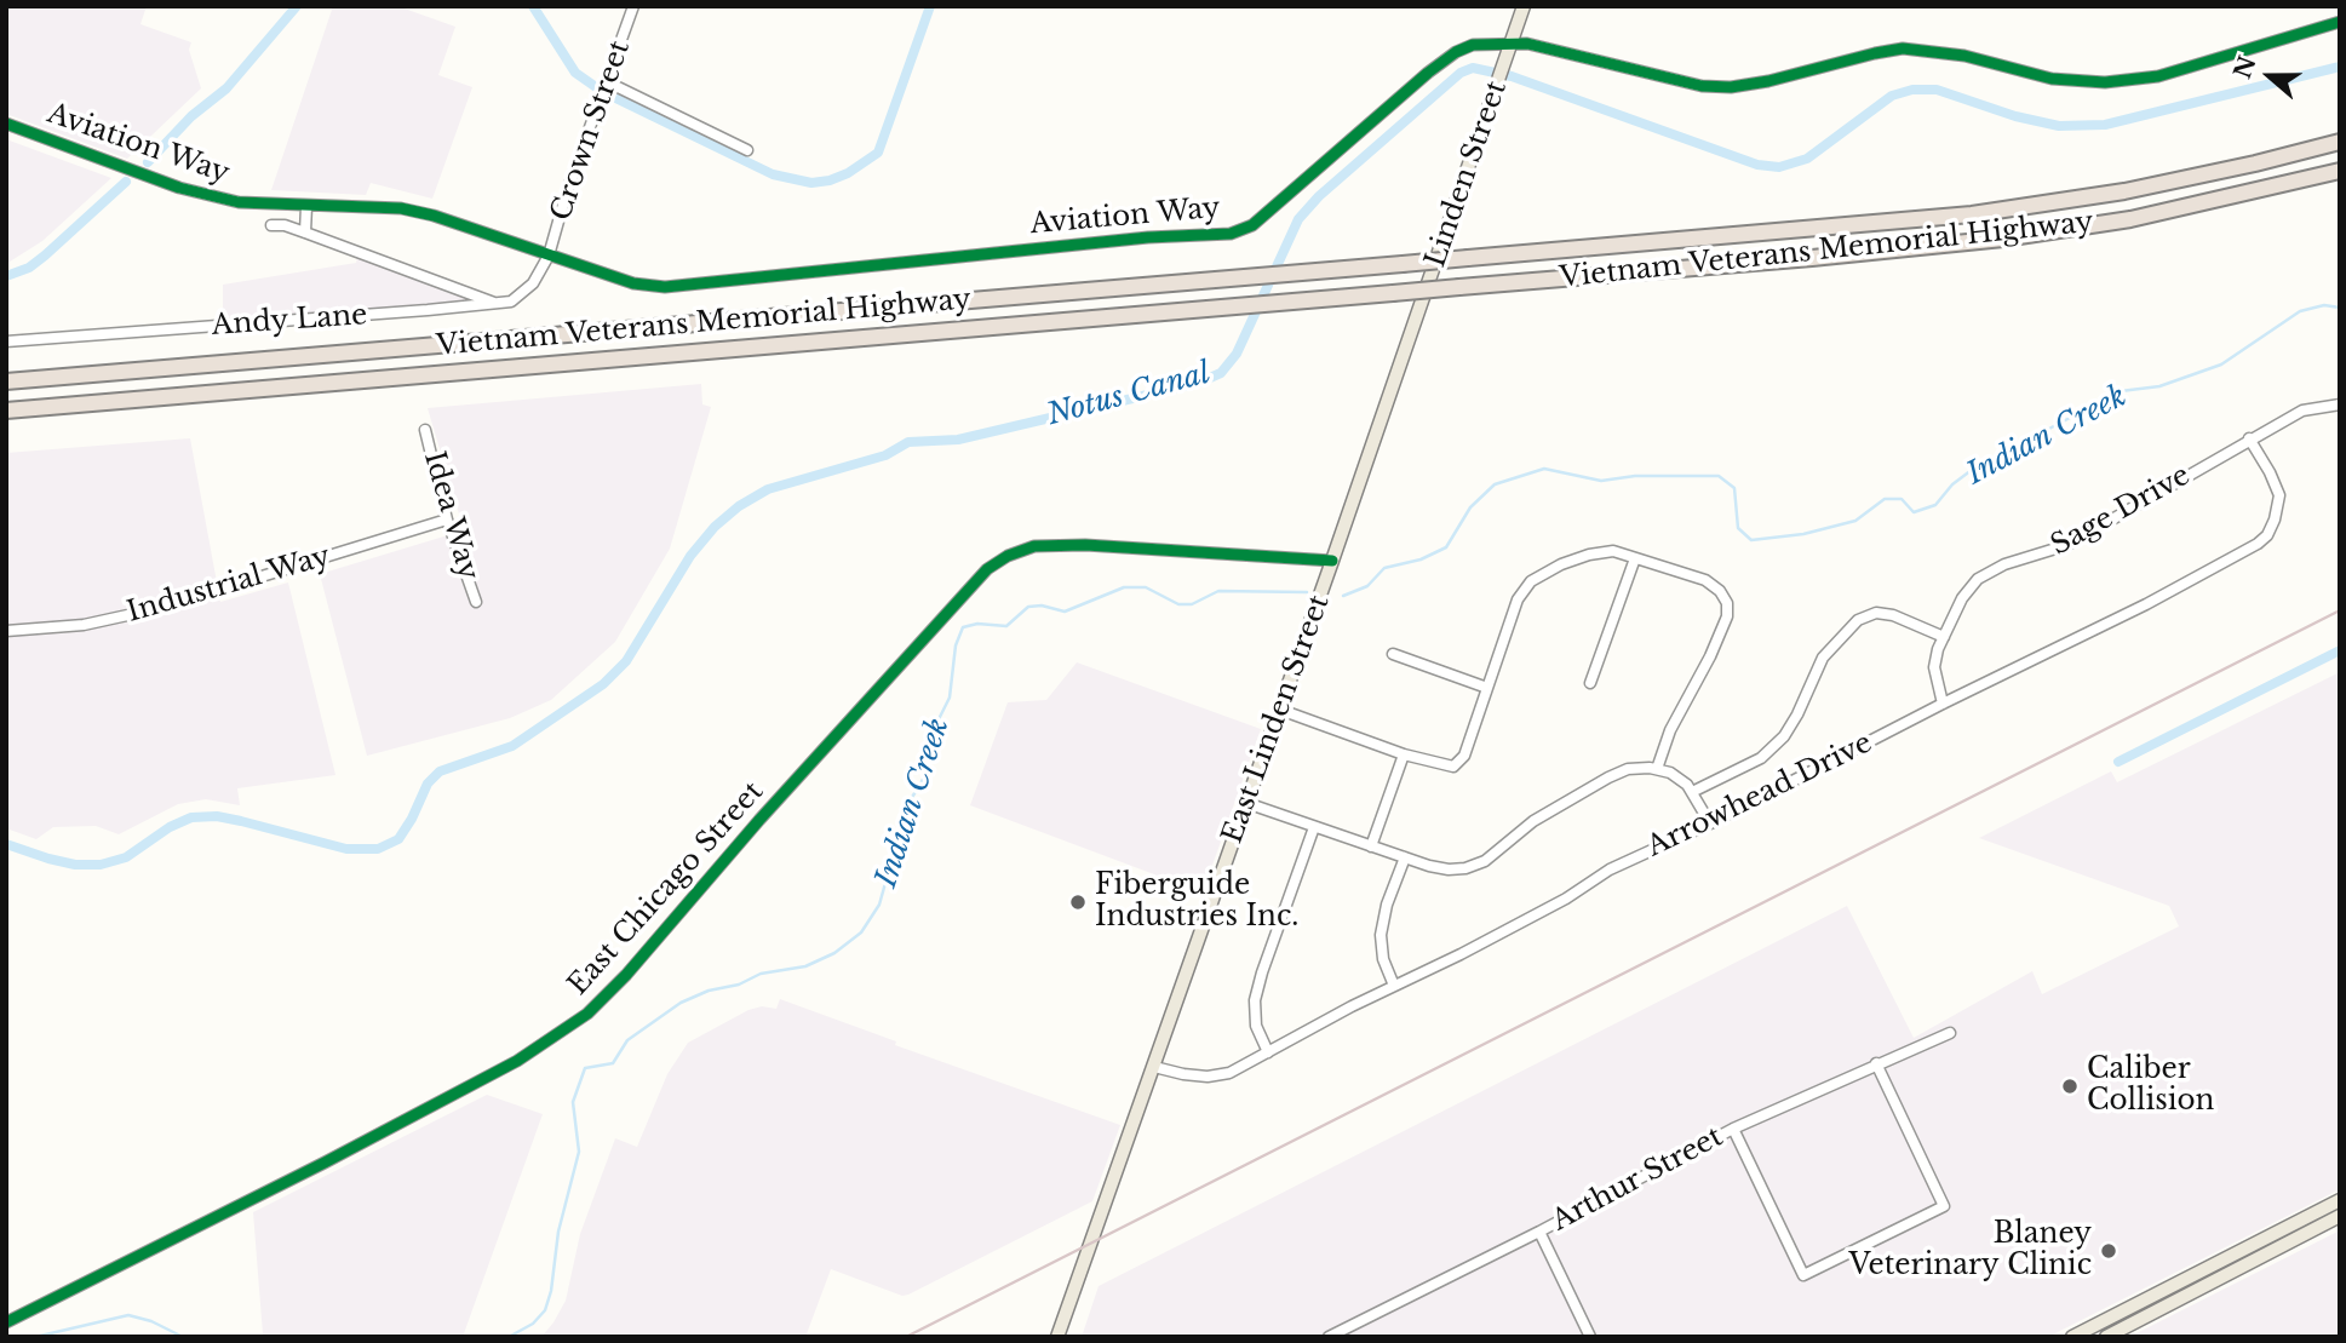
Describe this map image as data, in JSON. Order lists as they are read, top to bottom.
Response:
{
  "streets": {
    "highway": ["Vietnam Veterans Memorial Highway"],
    "main road": ["Linden Street", "East Linden Street"],
    "street": [
      "Crown Street",
      "Aviation Way",
      "Andy Lane",
      "Sage Drive",
      "Idea Way",
      "Industrial Way",
      "Arrowhead Drive",
      "East Chicago Street",
      "Arthur Street"
    ]
  },
  "crossings": [
    ["Crown Street", "Aviation Way"],
    ["Crown Street", "Andy Lane"],
    ["Aviation Way", "Linden Street"],
    ["Aviation Way", "Andy Lane"],
    ["Linden Street", "East Linden Street"],
    ["Sage Drive", "Arrowhead Drive"],
    ["Idea Way", "Industrial Way"],
    ["East Linden Street", "Arrowhead Drive"],
    ["East Linden Street", "East Chicago Street"]
  ],
  "water": ["Notus Canal", "Indian Creek"],
  "places": ["Fiberguide Industries Inc.", "Caliber Collision", "Blaney Veterinary Clinic"],
  "north": "left"
}
